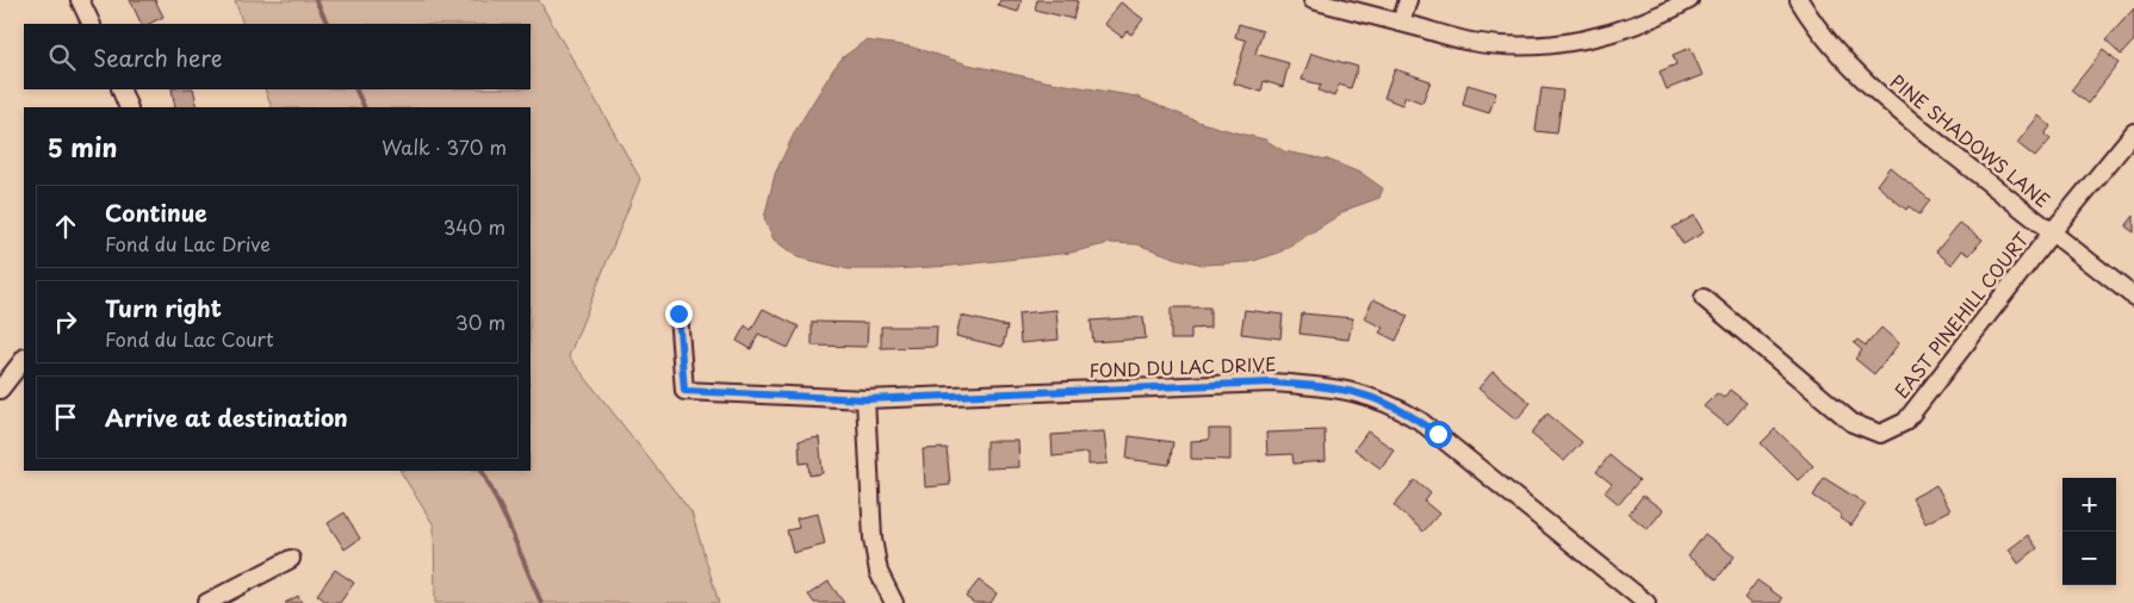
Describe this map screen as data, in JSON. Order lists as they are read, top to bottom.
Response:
{
  "streets": {
    "street": ["PINE SHADOWS LANE", "EAST PINEHILL COURT", "FOND DU LAC DRIVE"]
  },
  "crossings": [
    ["PINE SHADOWS LANE", "EAST PINEHILL COURT"]
  ],
  "page": {
    "search": "Search here",
    "heading": ["5 min", "Walk · 370 m"],
    "list": [
      ["Continue", "Fond du Lac Drive", "340 m"],
      ["Turn right", "Fond du Lac Court", "30 m"],
      "Arrive at destination"
    ],
    "map_buttons": ["+", "−"]
  }
}
